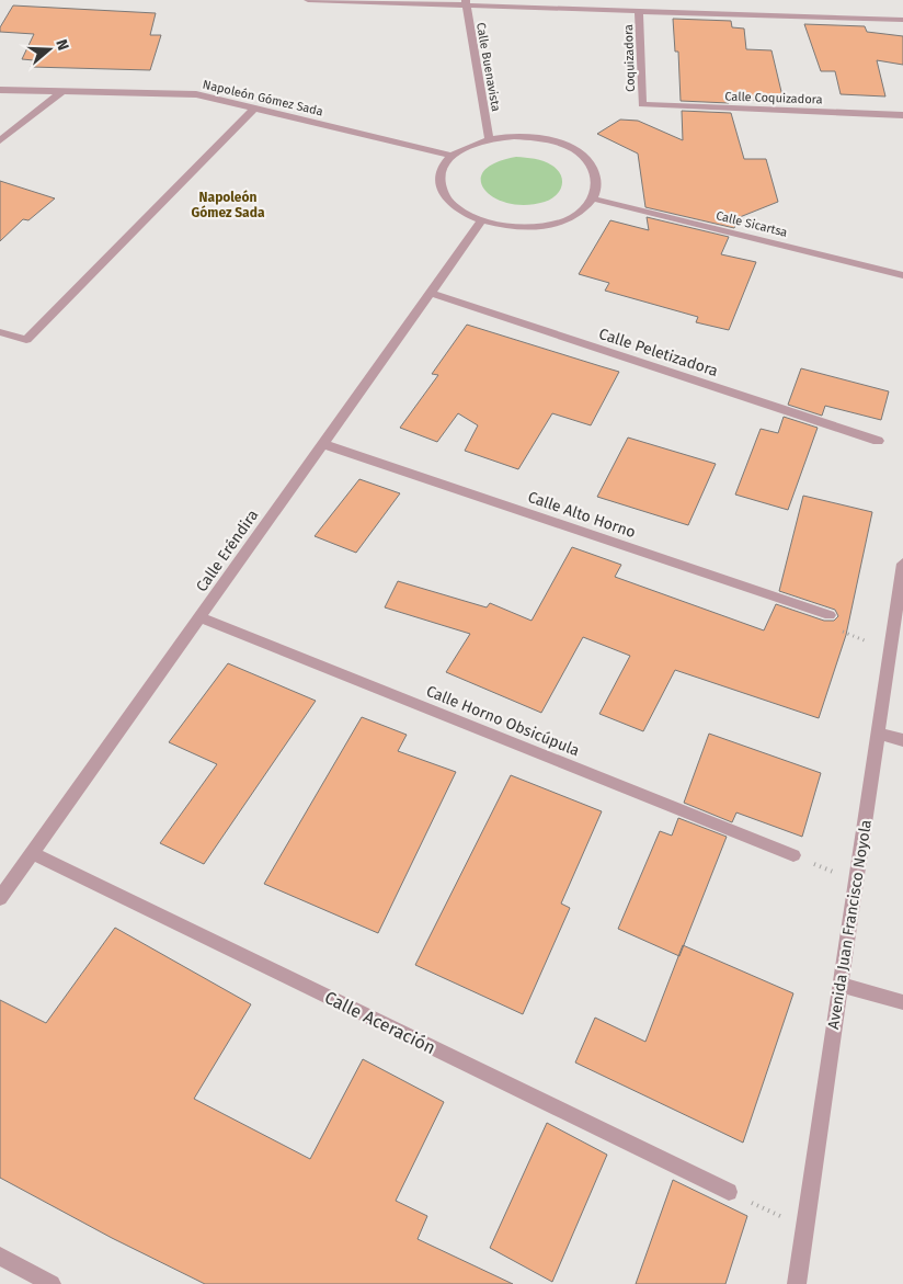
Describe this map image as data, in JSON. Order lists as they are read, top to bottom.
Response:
{
  "streets": {
    "street": [
      "Coquizadora",
      "Calle Buenavista",
      "Napoleón Gómez Sada",
      "Calle Coquizadora",
      "Calle Sicartsa",
      "Calle Peletizadora",
      "Calle Alto Horno",
      "Calle Eréndira",
      "Calle Horno Obsicúpula",
      "Avenida Juan Francisco Noyola",
      "Calle Aceración"
    ]
  },
  "crossings": [
    ["Coquizadora", "Calle Coquizadora"],
    ["Calle Buenavista", "Napoleón Gómez Sada"],
    ["Calle Buenavista", "Calle Sicartsa"],
    ["Calle Buenavista", "Calle Eréndira"],
    ["Napoleón Gómez Sada", "Calle Sicartsa"],
    ["Napoleón Gómez Sada", "Calle Eréndira"],
    ["Calle Sicartsa", "Calle Eréndira"],
    ["Calle Peletizadora", "Calle Eréndira"],
    ["Calle Alto Horno", "Calle Eréndira"],
    ["Calle Eréndira", "Calle Horno Obsicúpula"],
    ["Calle Eréndira", "Calle Aceración"]
  ],
  "districts": ["Napoleón Gómez Sada"],
  "north": "right"
}
